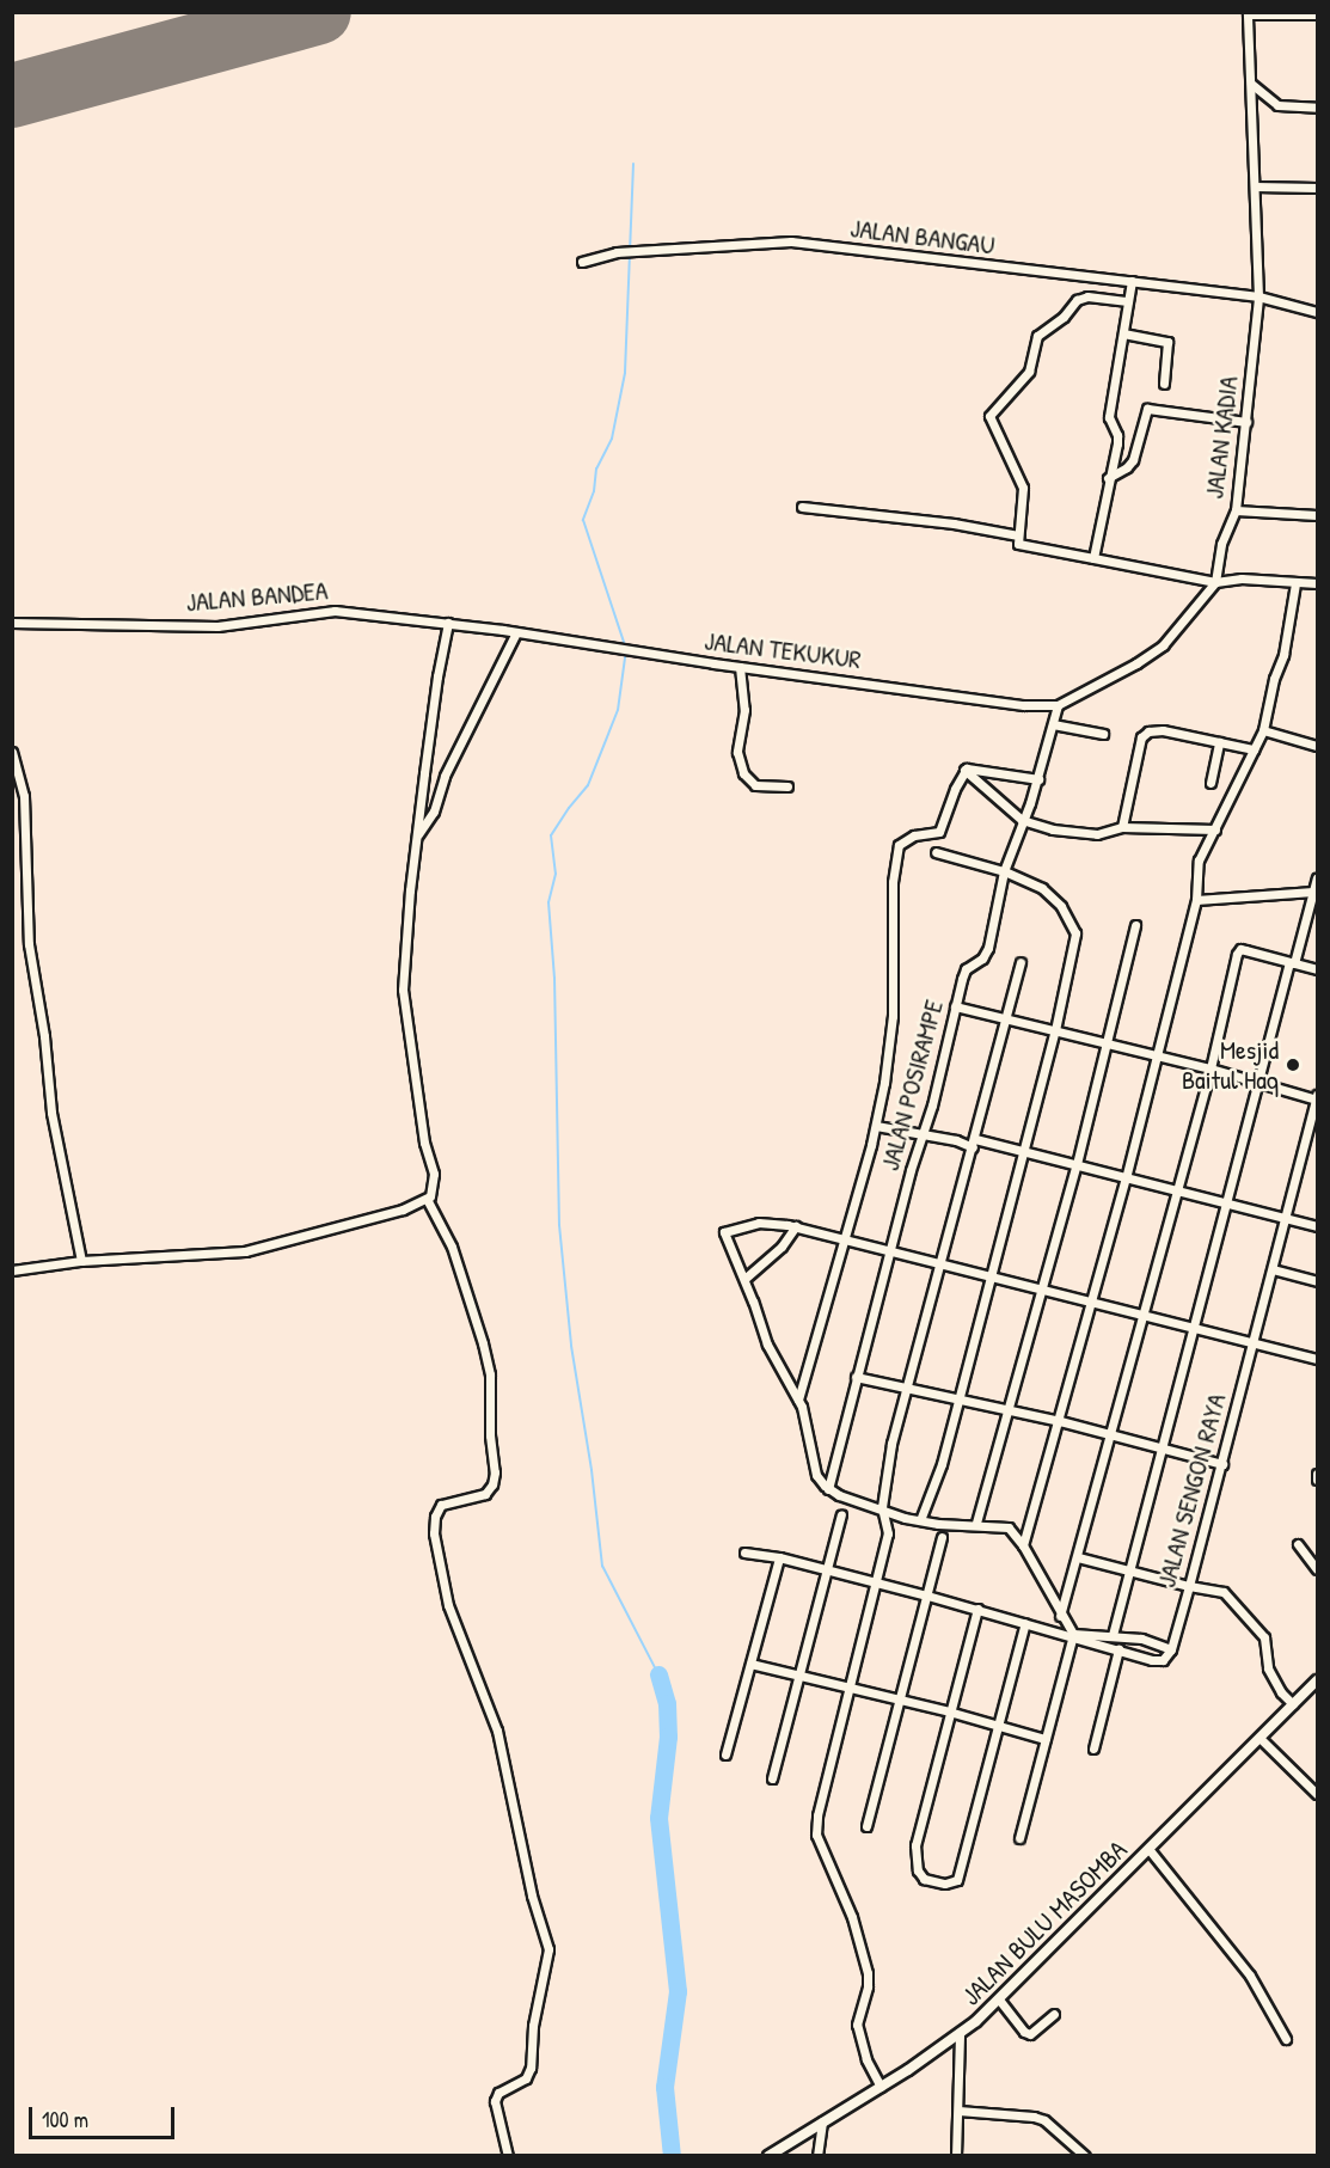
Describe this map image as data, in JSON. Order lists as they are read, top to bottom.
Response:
{
  "streets": {
    "street": [
      "JALAN BANGAU",
      "JALAN KADIA",
      "JALAN BANDEA",
      "JALAN TEKUKUR",
      "JALAN POSIRAMPE",
      "JALAN SENGON RAYA",
      "JALAN BULU MASOMBA"
    ]
  },
  "crossings": [
    ["JALAN BANGAU", "JALAN KADIA"],
    ["JALAN BANDEA", "JALAN TEKUKUR"],
    ["JALAN TEKUKUR", "JALAN POSIRAMPE"]
  ],
  "places": ["Mesjid Baitul Haq"],
  "scale_bar": "100 m"
}
